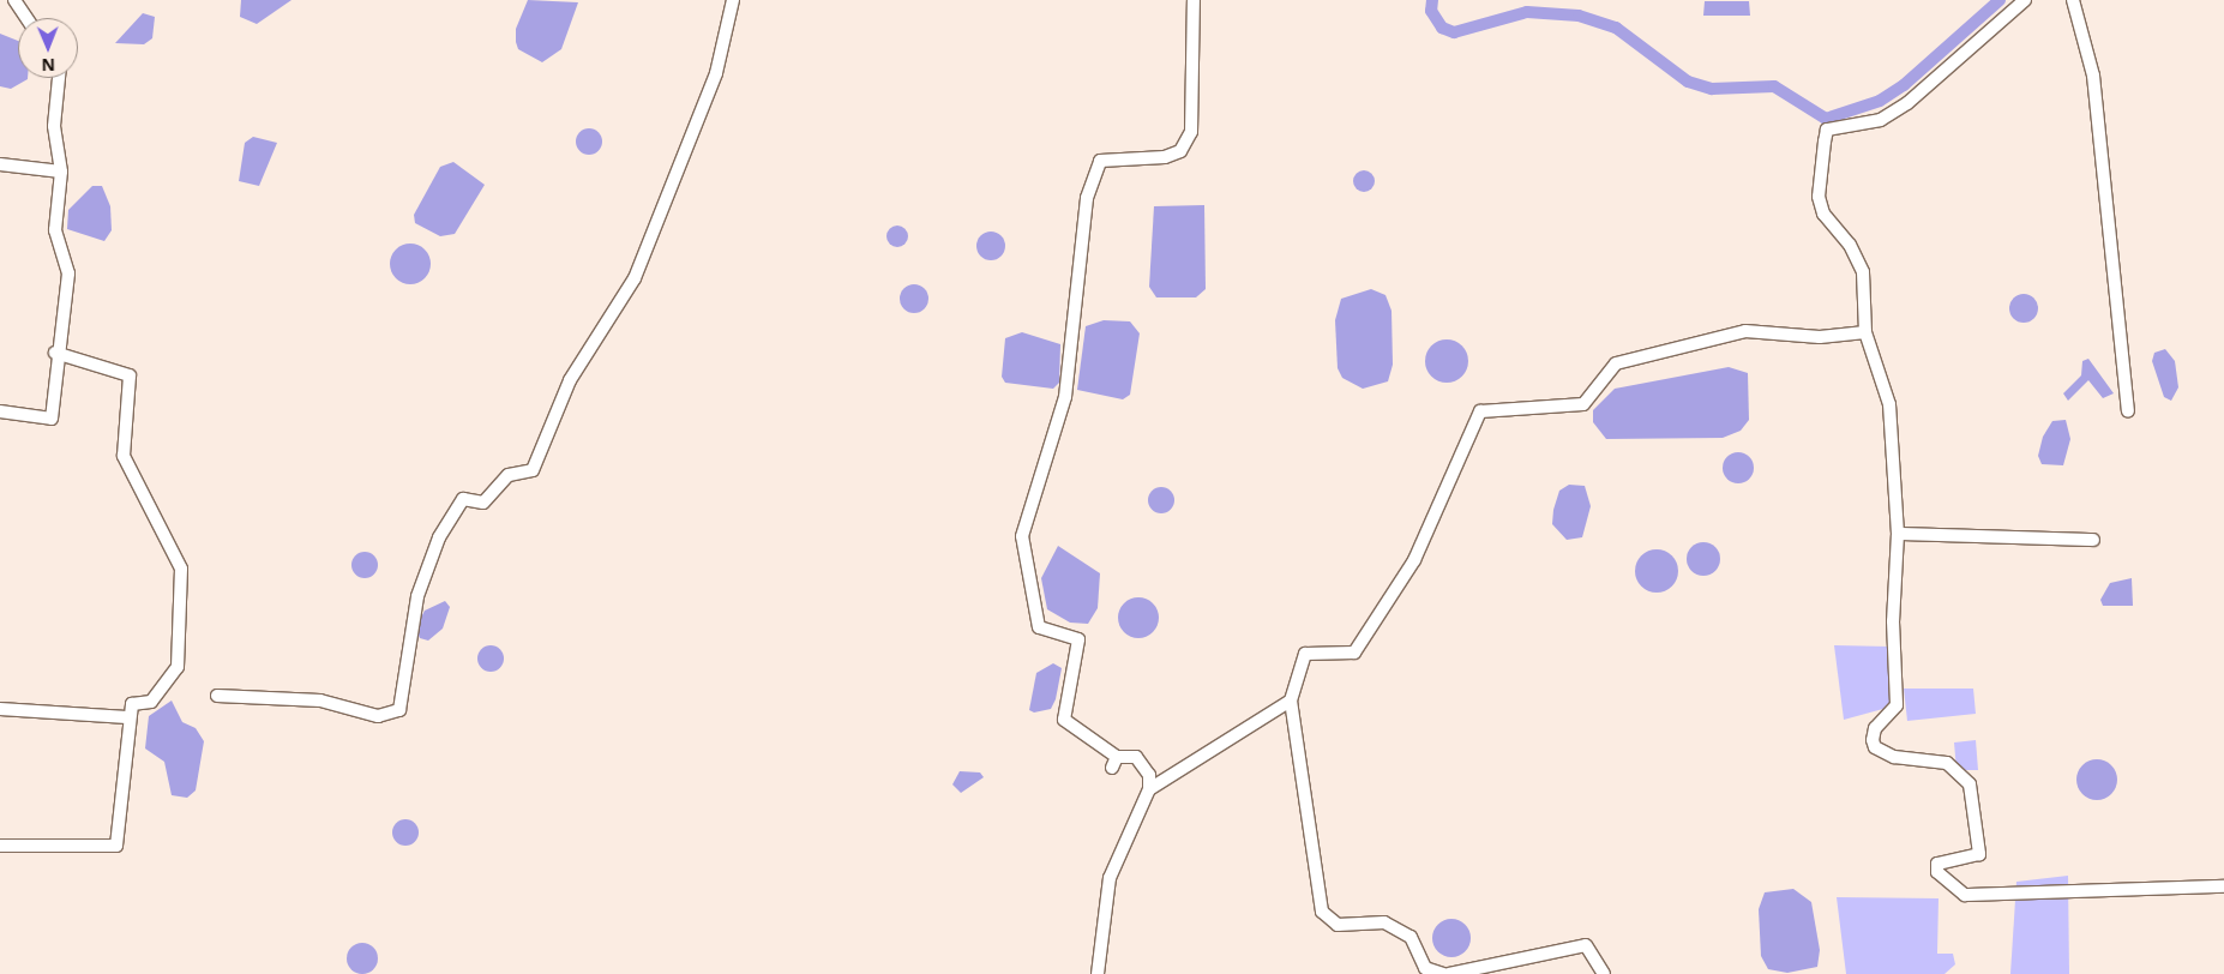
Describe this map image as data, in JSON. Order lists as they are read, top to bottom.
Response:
{
  "north": "bottom"
}
